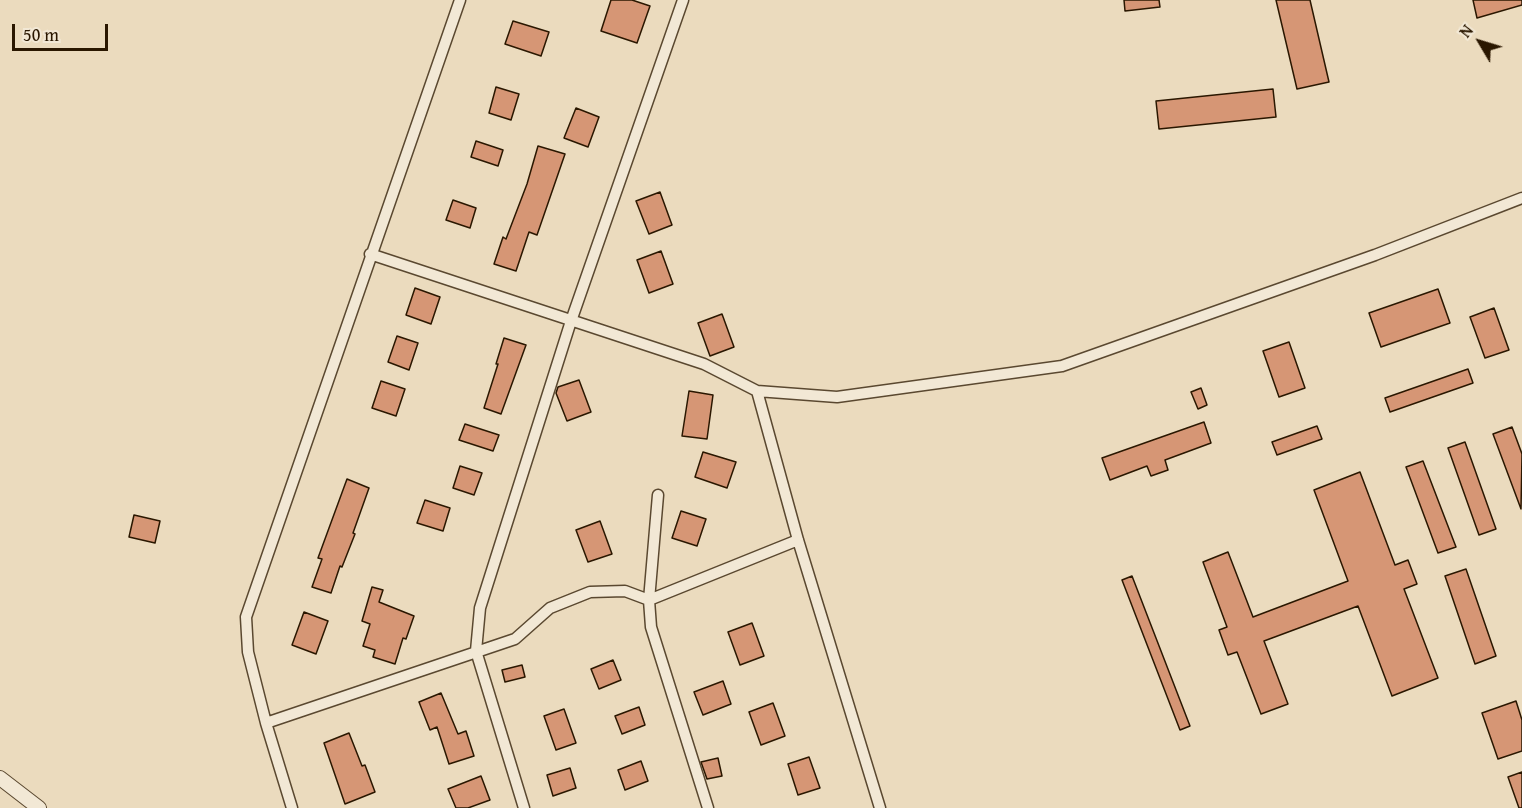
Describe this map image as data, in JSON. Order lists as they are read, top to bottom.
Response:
{
  "scale_bar": "50 m",
  "north": "top left"
}
